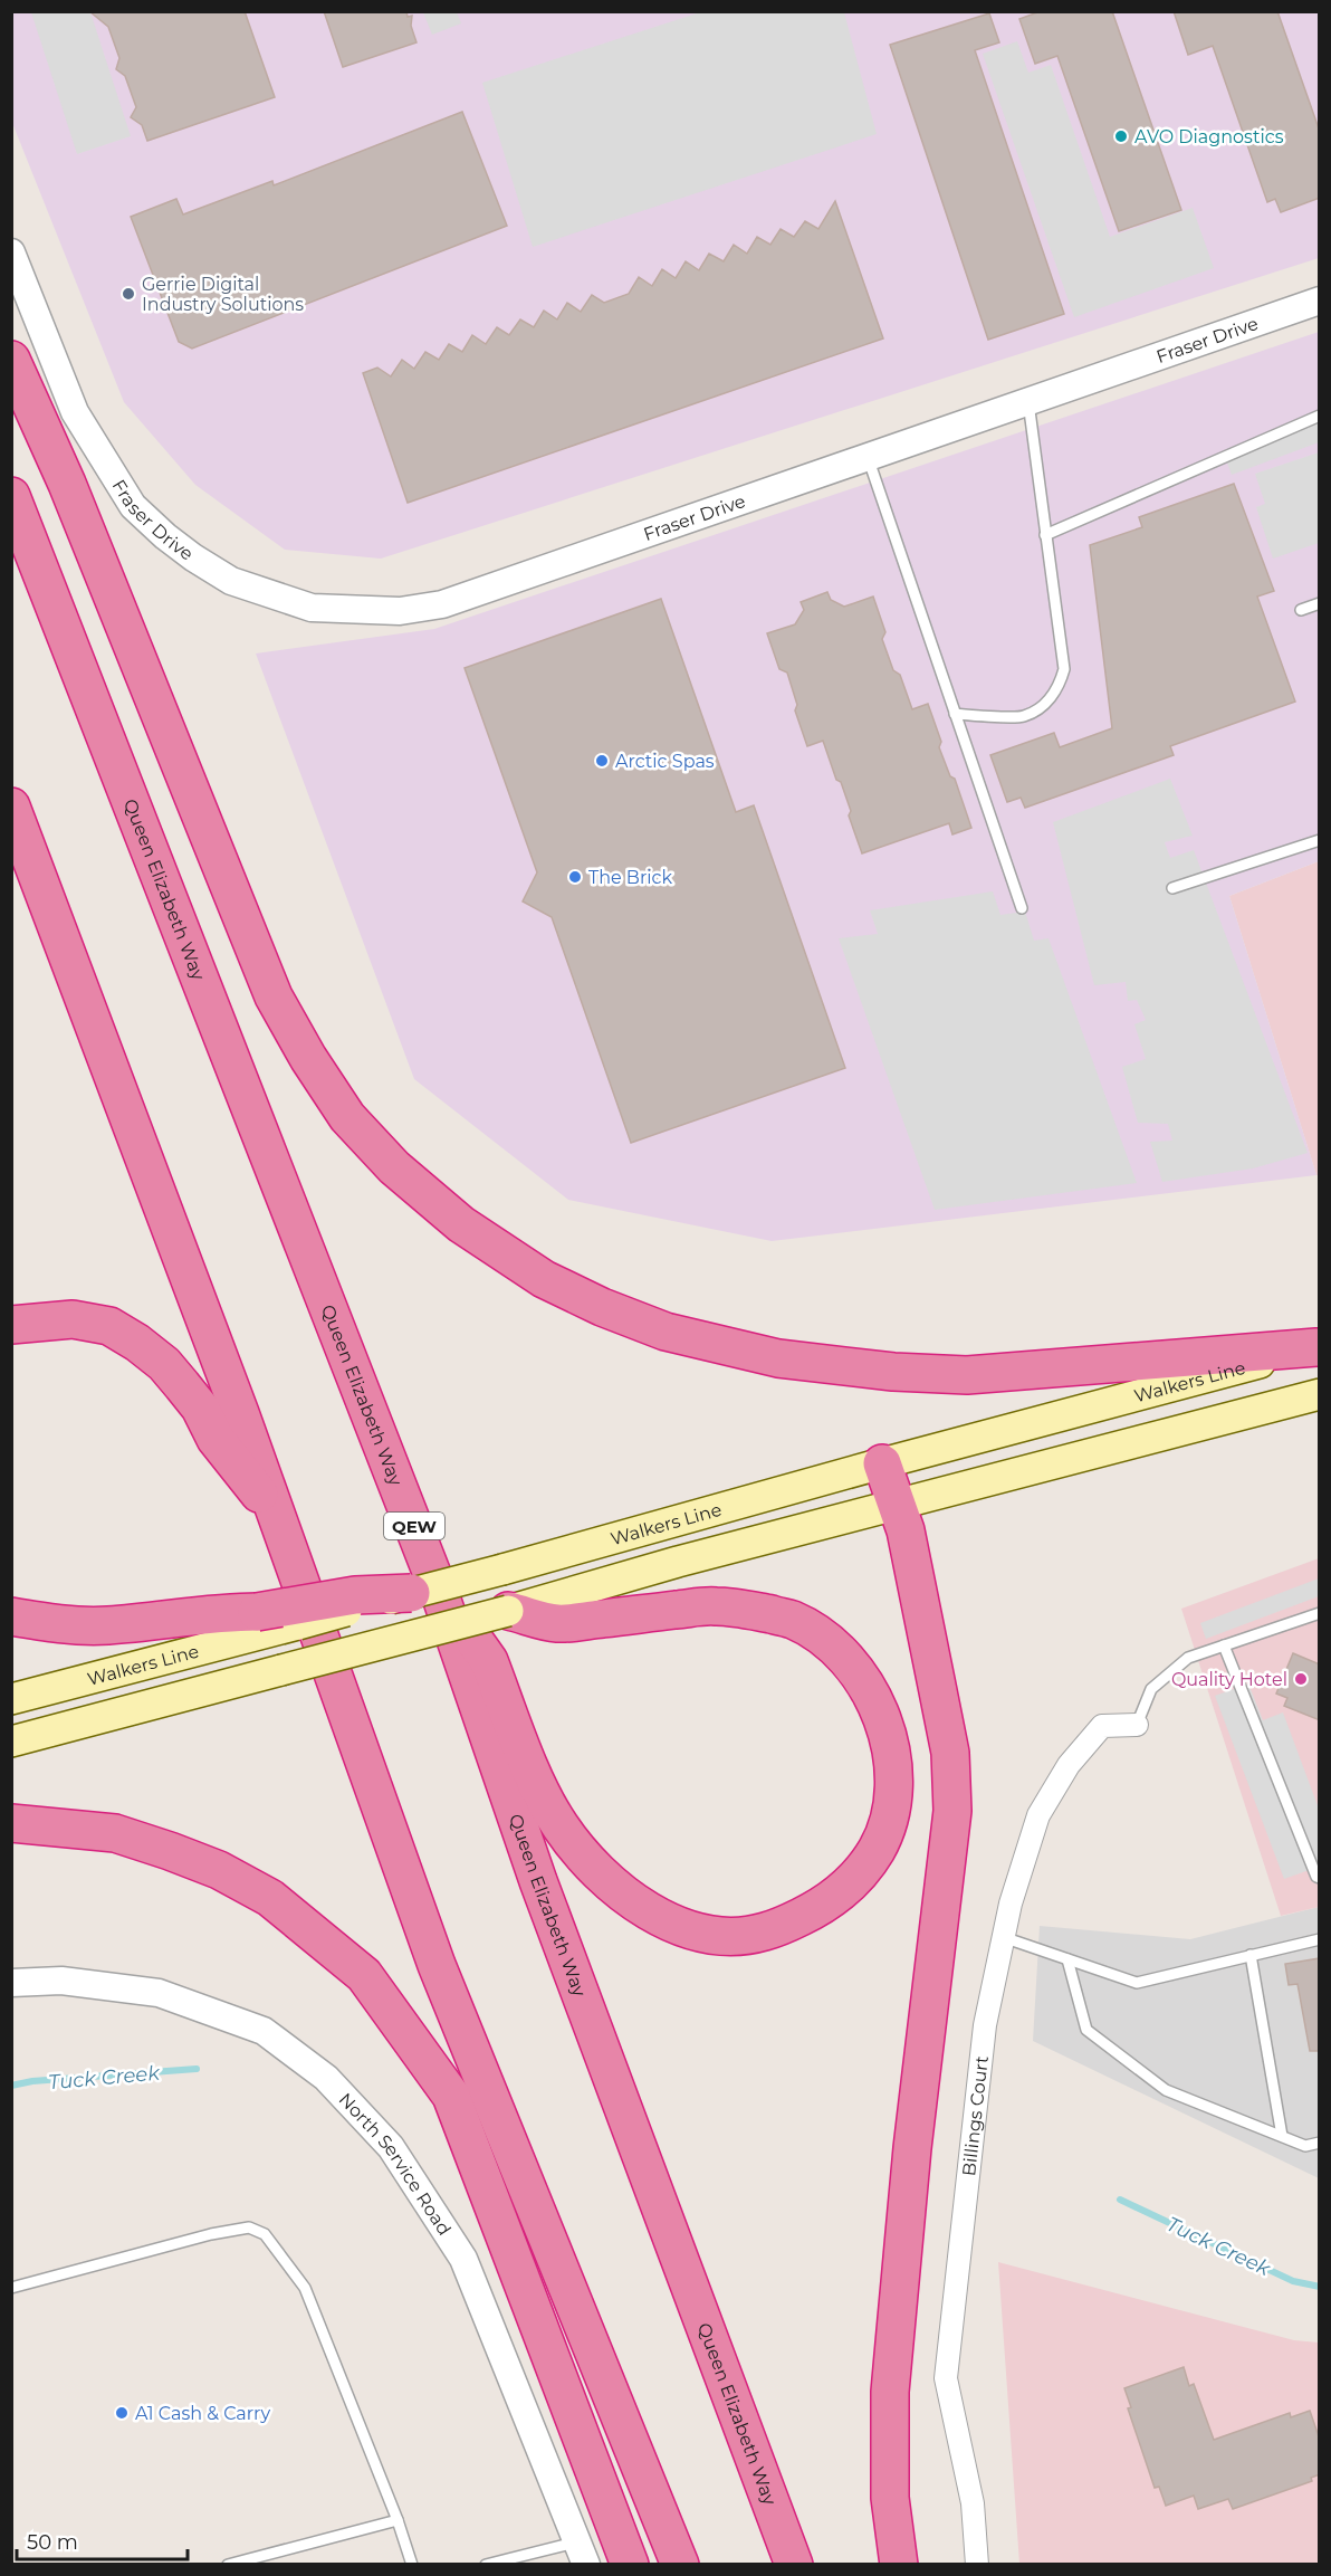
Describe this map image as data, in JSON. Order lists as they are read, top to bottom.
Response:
{
  "streets": {
    "highway": ["Queen Elizabeth Way", "QEW"],
    "main road": ["Walkers Line"],
    "street": ["Fraser Drive", "Billings Court", "North Service Road"]
  },
  "crossings": [
    ["Queen Elizabeth Way", "Walkers Line"]
  ],
  "water": ["Tuck Creek"],
  "places": [
    "AVO Diagnostics",
    "Gerrie Digital Industry Solutions",
    "Arctic Spas",
    "The Brick",
    "Quality Hotel",
    "A1 Cash & Carry"
  ],
  "scale_bar": "50 m"
}
